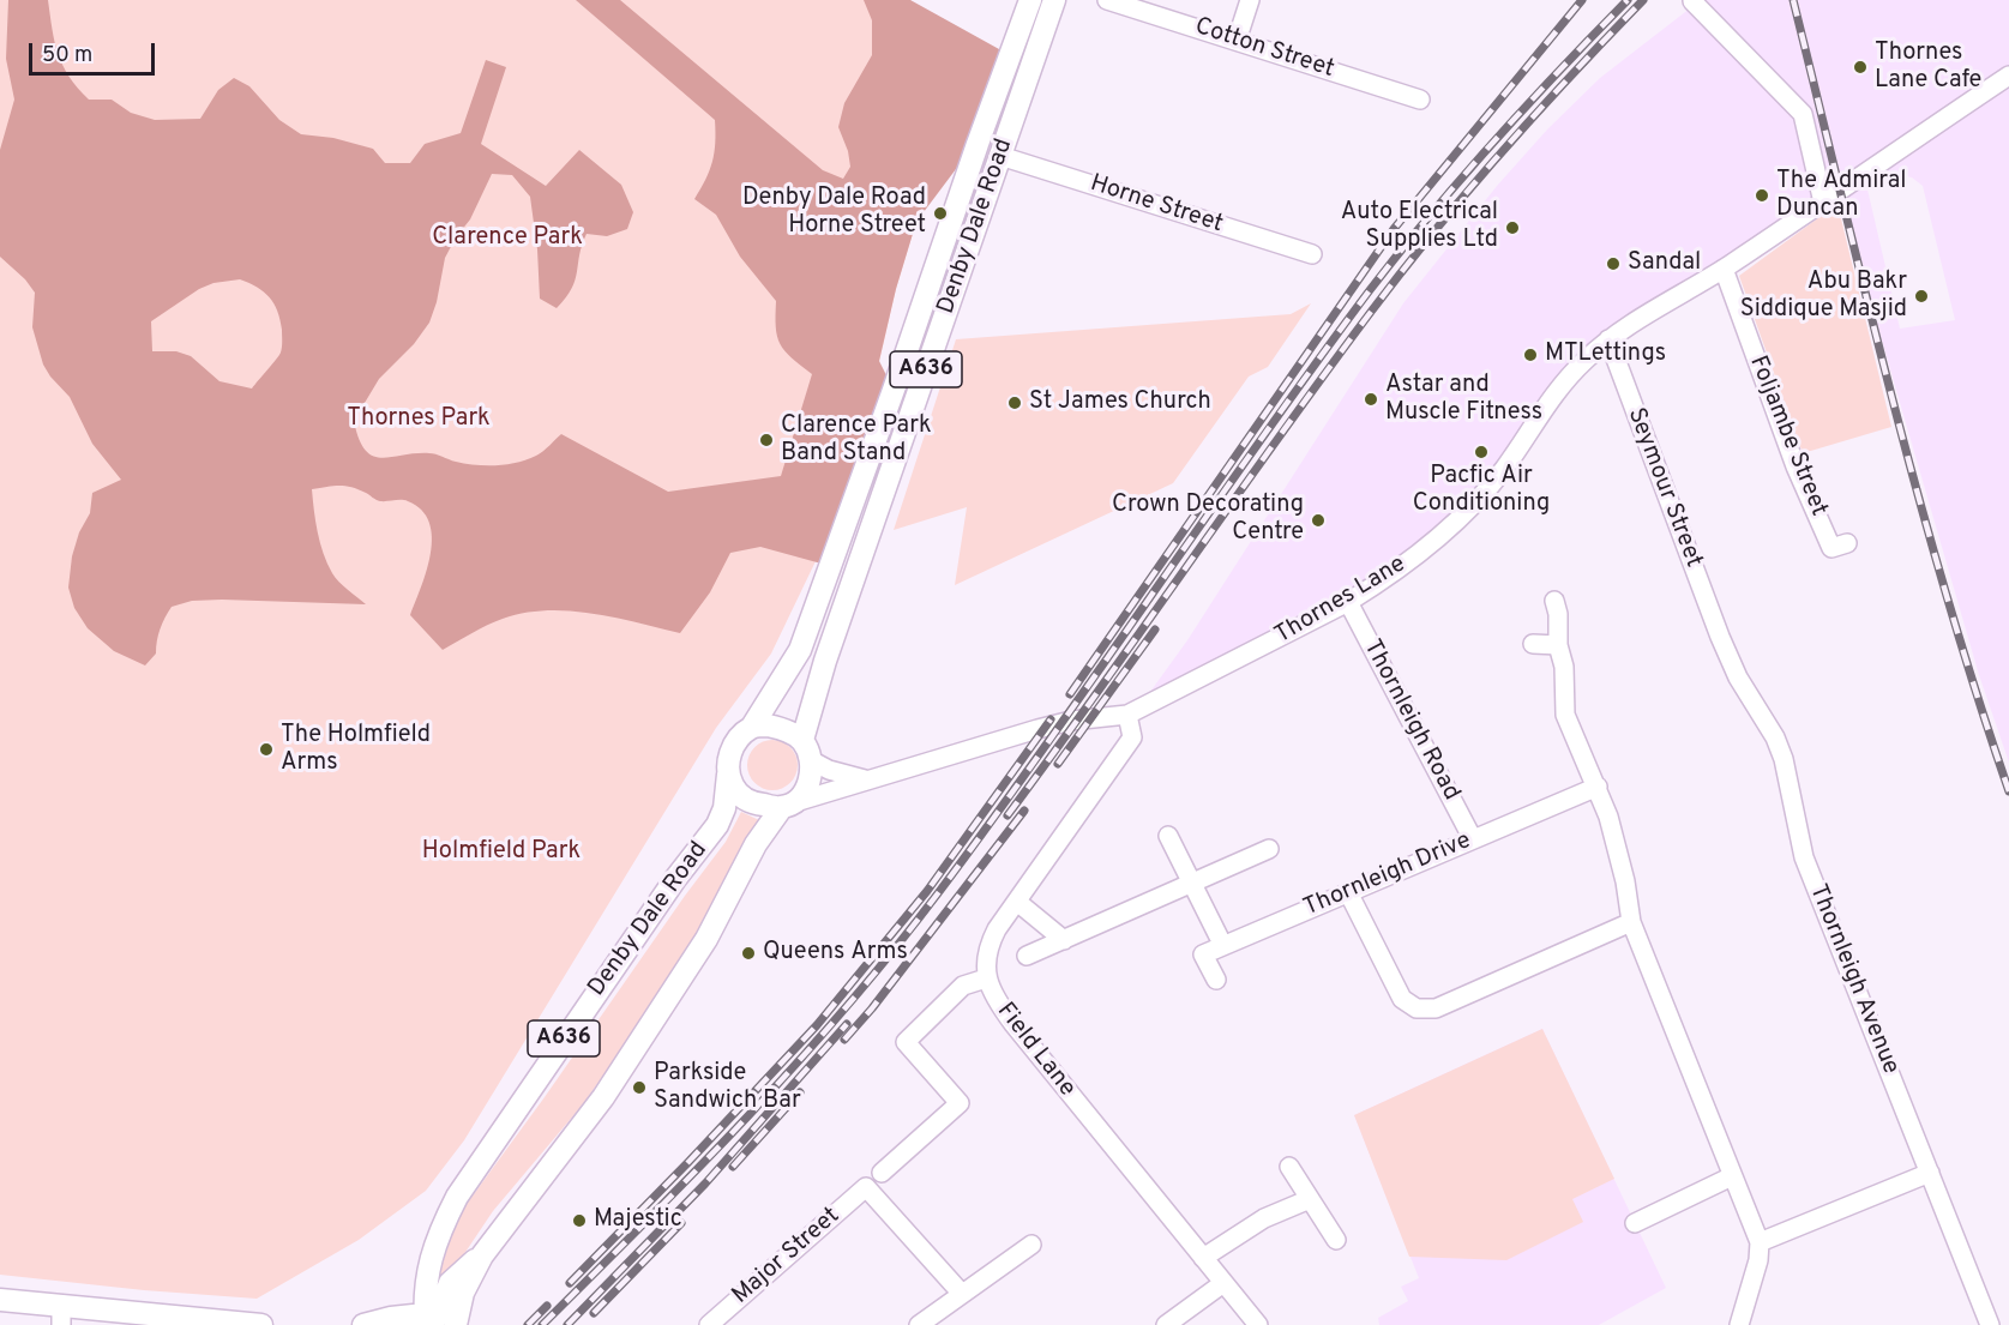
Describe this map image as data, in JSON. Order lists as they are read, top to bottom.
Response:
{
  "streets": {
    "main road": ["Denby Dale Road", "A636"],
    "street": [
      "Cotton Street",
      "Horne Street",
      "Foljambe Street",
      "Seymour Street",
      "Thornes Lane",
      "Thornleigh Road",
      "Thornleigh Drive",
      "Thornleigh Avenue",
      "Field Lane",
      "Major Street"
    ]
  },
  "crossings": [
    ["Horne Street", "Denby Dale Road"],
    ["Denby Dale Road", "A636"],
    ["Denby Dale Road", "Thornes Lane"],
    ["A636", "Thornes Lane"],
    ["Foljambe Street", "Thornes Lane"],
    ["Seymour Street", "Thornes Lane"],
    ["Seymour Street", "Thornleigh Avenue"],
    ["Thornes Lane", "Thornleigh Road"],
    ["Thornes Lane", "Field Lane"],
    ["Thornleigh Road", "Thornleigh Drive"]
  ],
  "parks": ["Clarence Park", "Thornes Park", "Holmfield Park"],
  "places": [
    "Thornes Lane Cafe",
    "The Admiral Duncan",
    "Denby Dale Road Horne Street",
    "Auto Electrical Supplies Ltd",
    "Sandal",
    "Abu Bakr Siddique Masjid",
    "MTLettings",
    "Astar and Muscle Fitness",
    "St James Church",
    "Clarence Park Band Stand",
    "Pacfic Air Conditioning",
    "Crown Decorating Centre",
    "The Holmfield Arms",
    "Queens Arms",
    "Parkside Sandwich Bar",
    "Majestic"
  ],
  "scale_bar": "50 m"
}
